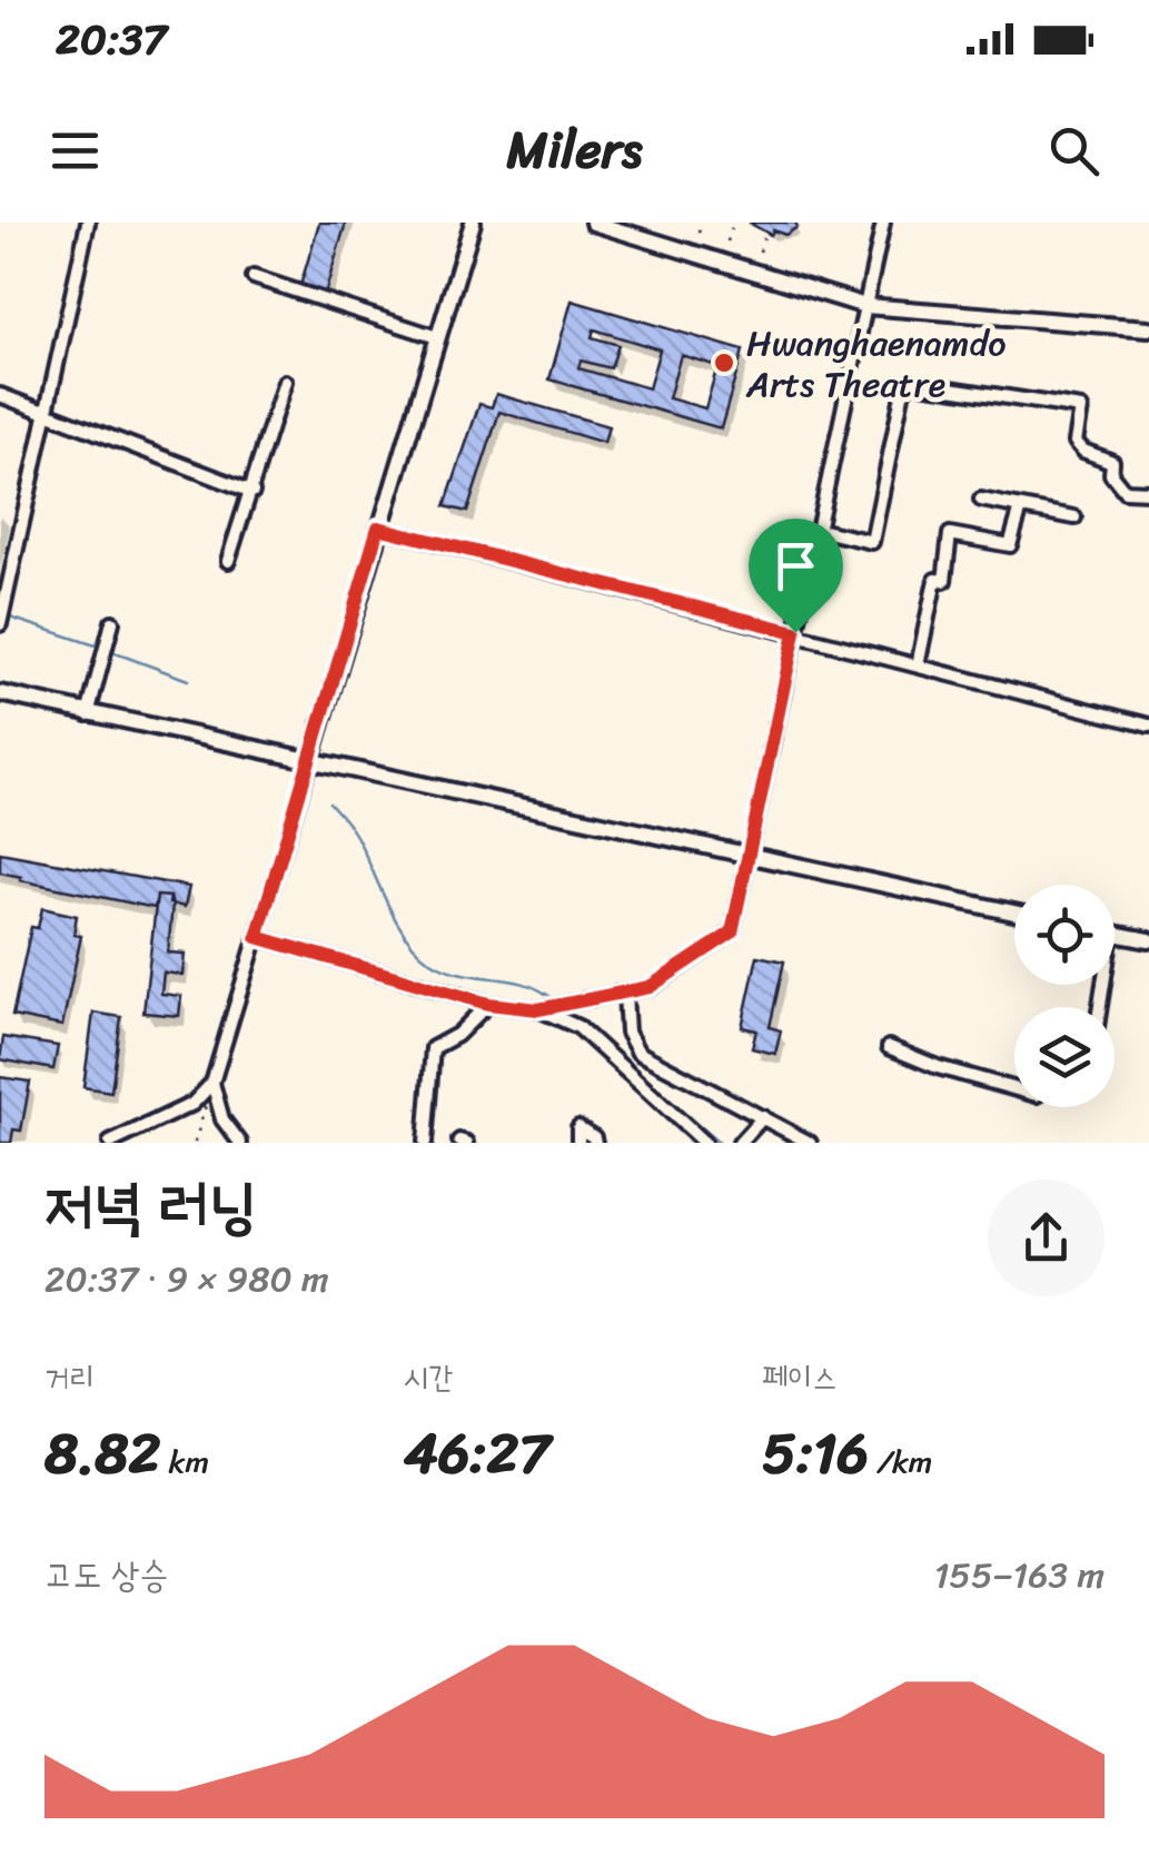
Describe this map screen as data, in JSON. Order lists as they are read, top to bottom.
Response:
{
  "places": ["Hwanghaenamdo Arts Theatre"],
  "page": {
    "status": "20:37",
    "header": "Milers",
    "heading": ["저녁 러닝", "20:37 · 9 × 980 m"],
    "stats": [
      ["거리", "8.82 km"],
      ["시간", "46:27"],
      ["페이스", "5:16 /km"]
    ],
    "chart": ["고도 상승", "155–163 m"]
  }
}
